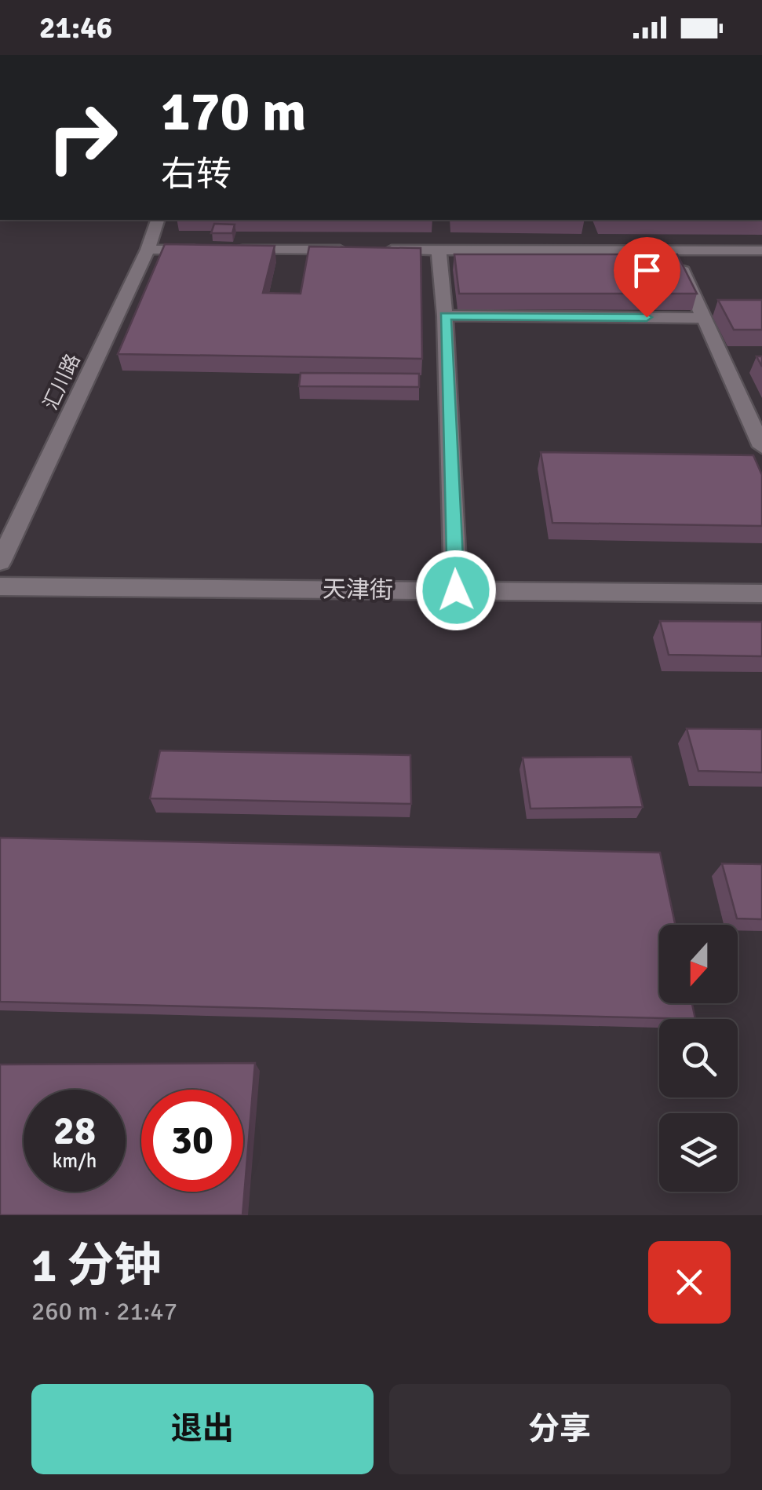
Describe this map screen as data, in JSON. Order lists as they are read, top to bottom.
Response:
{
  "streets": {
    "street": ["汇川路", "天津街"]
  },
  "north": "bottom",
  "page": {
    "status": "21:46",
    "turn": ["170 m", "右转"],
    "speed": "28 km/h",
    "limit": "30",
    "heading": ["1 分钟", "260 m · 21:47"],
    "buttons": ["退出", "分享"]
  }
}
